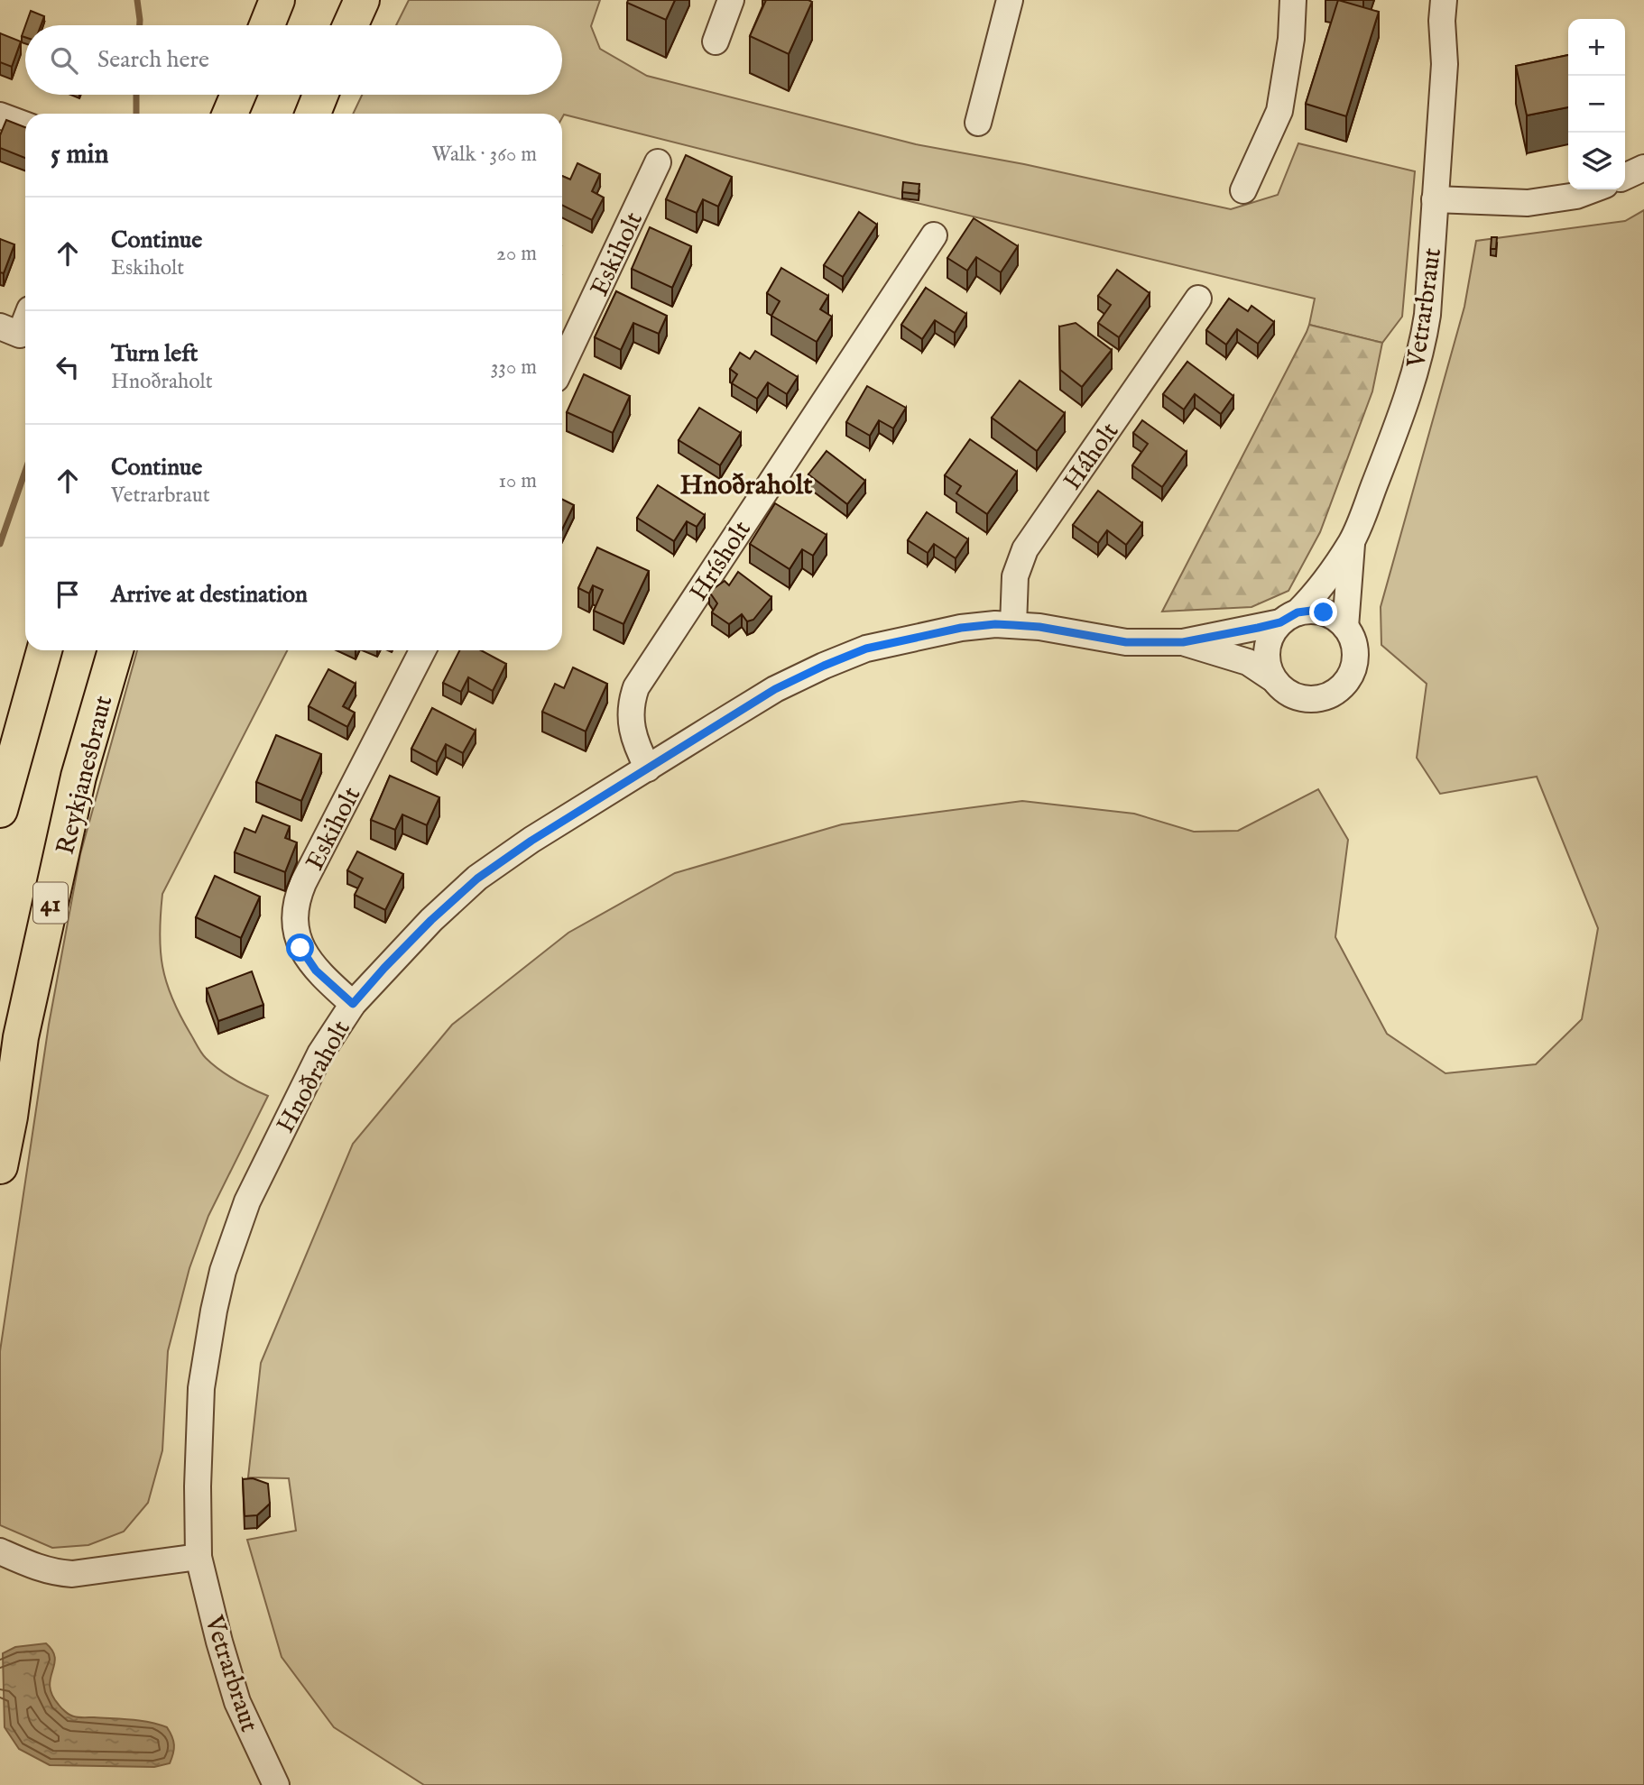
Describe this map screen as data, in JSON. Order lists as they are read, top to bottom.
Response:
{
  "streets": {
    "highway": ["Reykjanesbraut", "41"],
    "street": [
      "Eskiholt",
      "Vetrarbraut",
      "Háholt",
      "Hrísholt",
      "Hnoðraholt"
    ]
  },
  "crossings": [
    ["Eskiholt", "Hnoðraholt"],
    ["Vetrarbraut", "Hnoðraholt"],
    ["Háholt", "Hnoðraholt"],
    ["Hrísholt", "Hnoðraholt"]
  ],
  "districts": ["Hnoðraholt"],
  "page": {
    "map_buttons": ["+", "−"],
    "search": "Search here",
    "heading": ["5 min", "Walk · 360 m"],
    "list": [
      ["Continue", "Eskiholt", "20 m"],
      ["Turn left", "Hnoðraholt", "330 m"],
      ["Continue", "Vetrarbraut", "10 m"],
      "Arrive at destination"
    ]
  }
}
